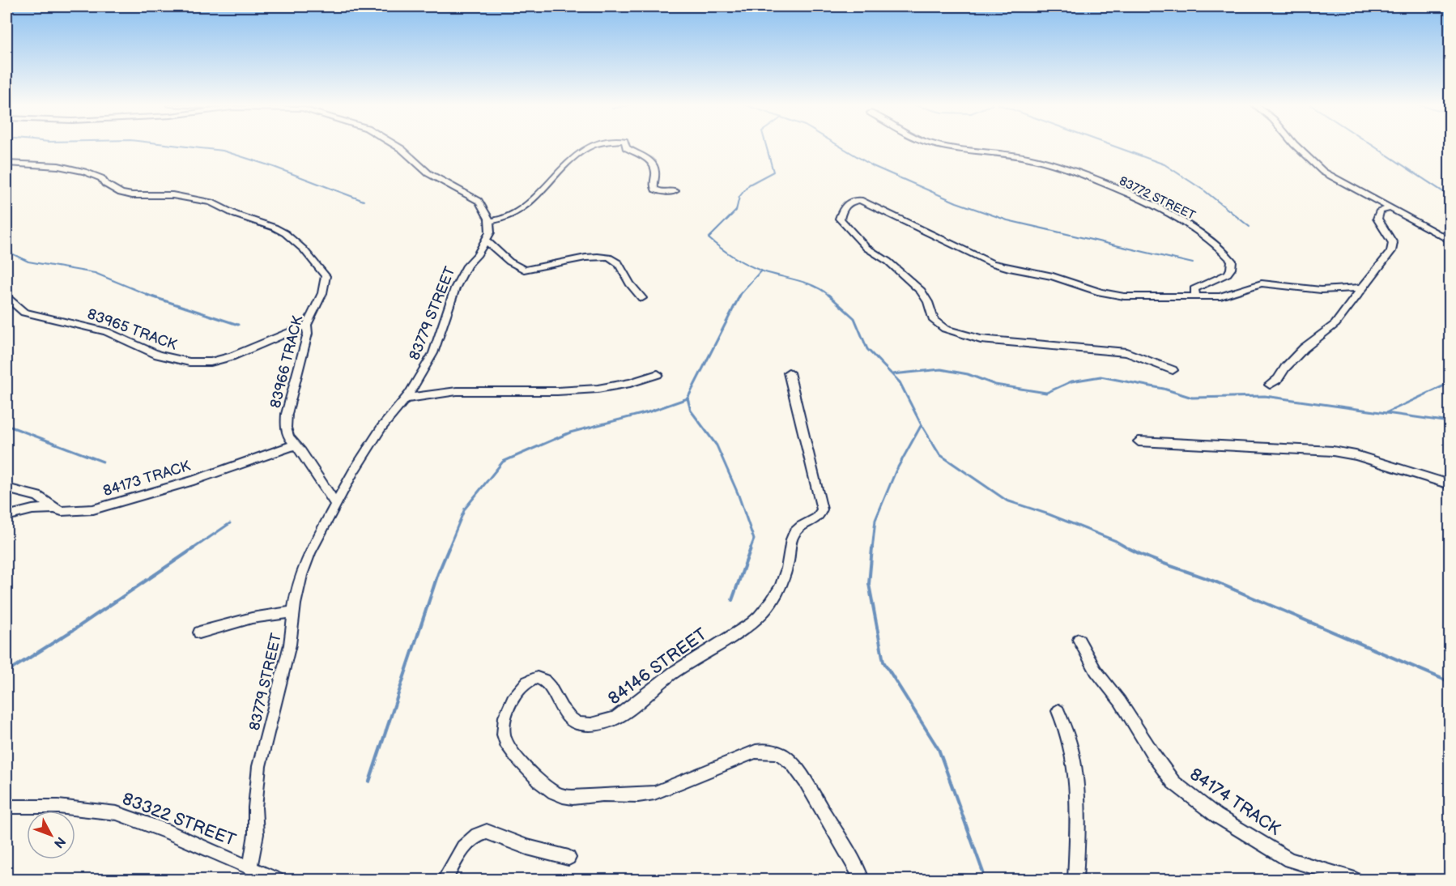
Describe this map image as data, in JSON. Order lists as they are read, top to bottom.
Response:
{
  "streets": {
    "street": [
      "83772 STREET",
      "83779 STREET",
      "83965 TRACK",
      "83966 TRACK",
      "84173 TRACK",
      "84146 STREET",
      "84174 TRACK",
      "83322 STREET"
    ]
  },
  "crossings": [
    ["83779 STREET", "83966 TRACK"],
    ["83779 STREET", "83322 STREET"],
    ["83965 TRACK", "83966 TRACK"],
    ["83966 TRACK", "84173 TRACK"]
  ],
  "north": "bottom right"
}
